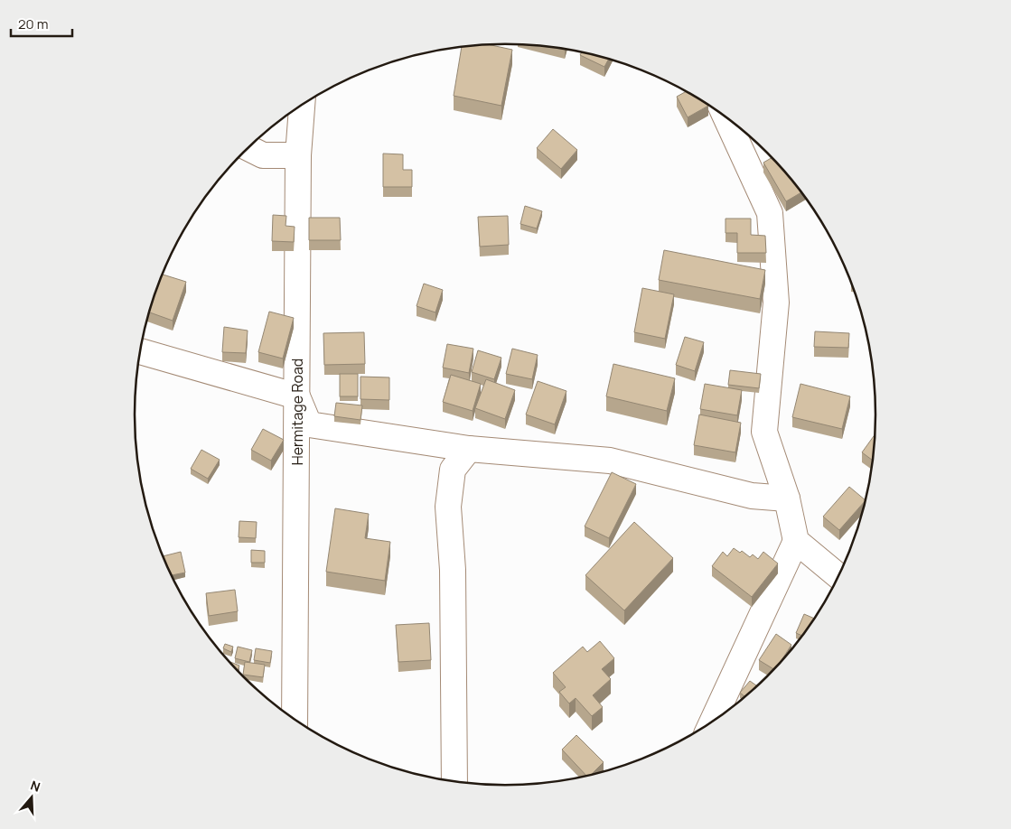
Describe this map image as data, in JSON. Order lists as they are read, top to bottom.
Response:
{
  "streets": {
    "street": ["Hermitage Road"]
  },
  "scale_bar": "20 m",
  "north": "top"
}
